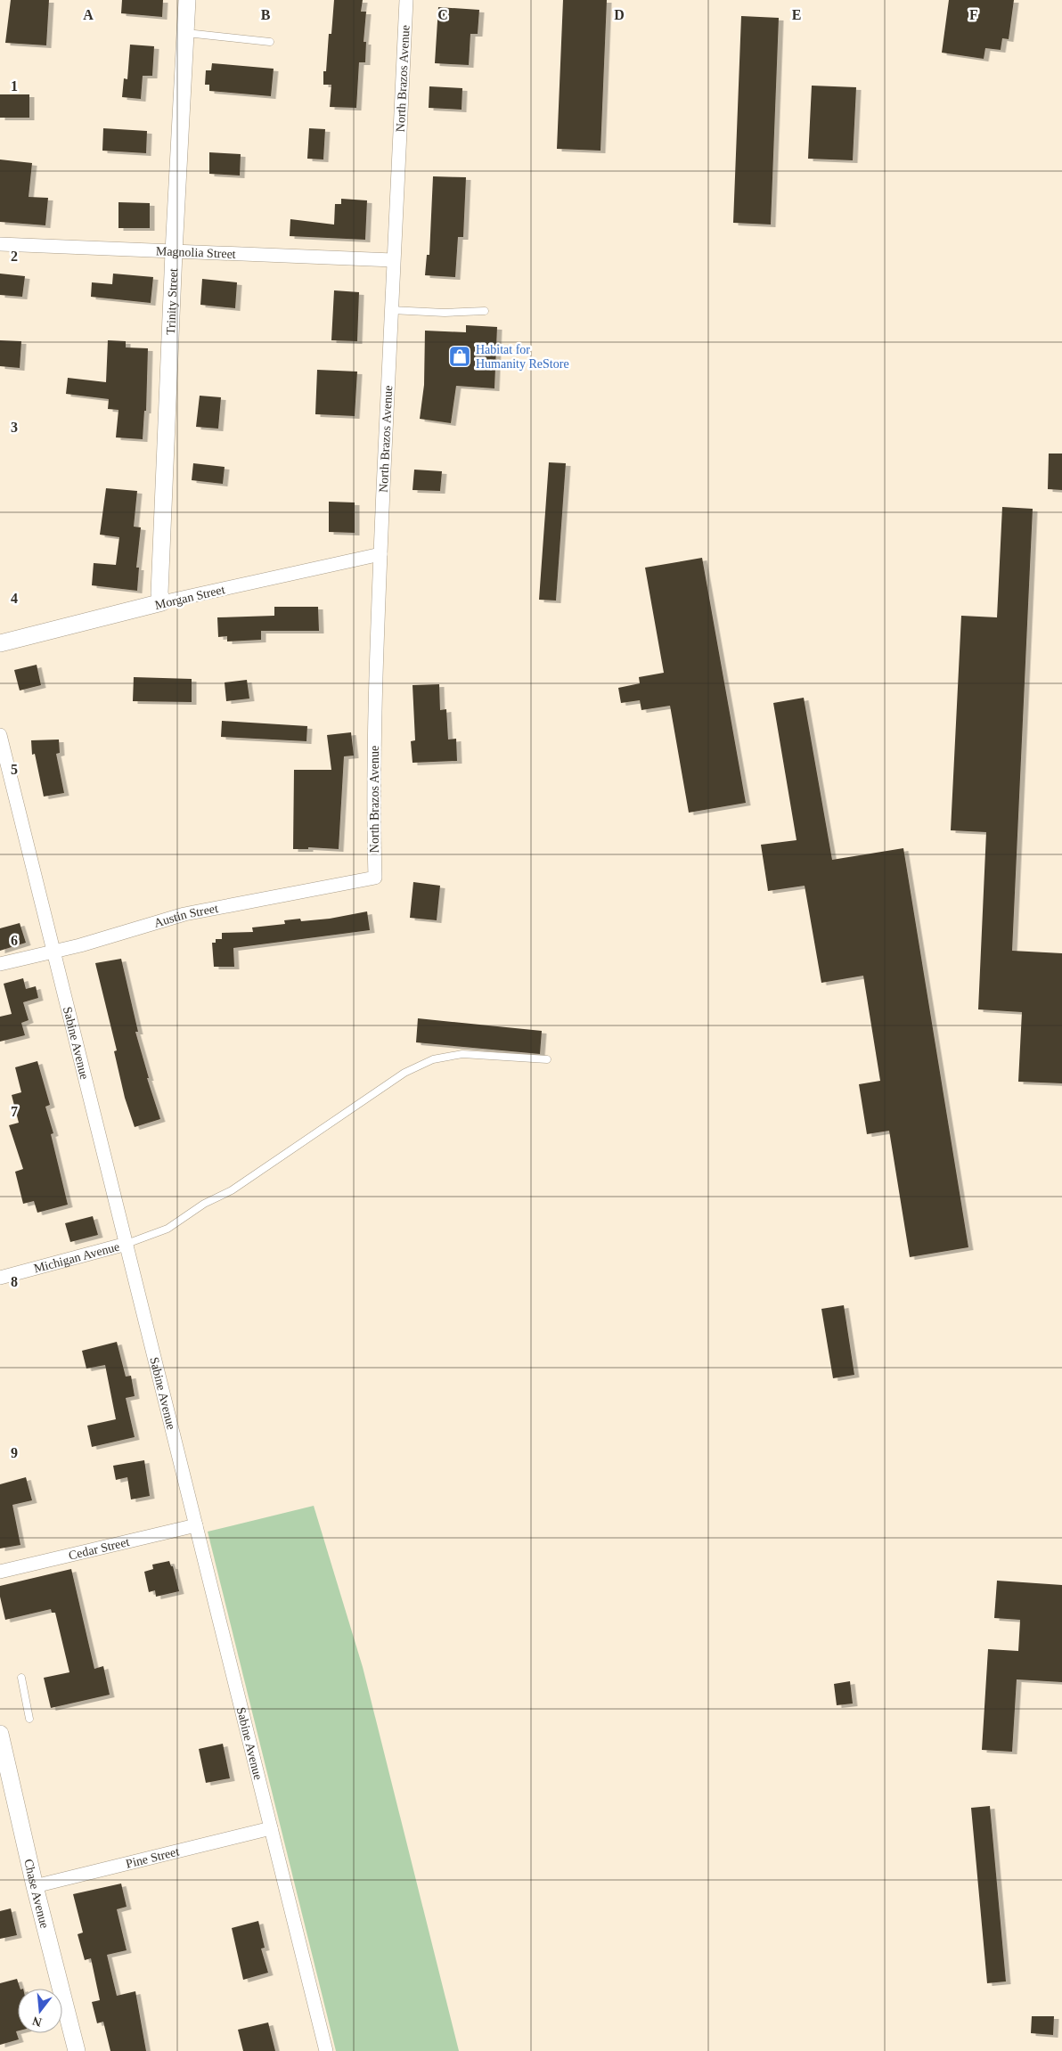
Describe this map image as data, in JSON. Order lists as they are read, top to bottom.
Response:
{
  "streets": {
    "street": [
      "North Brazos Avenue",
      "Magnolia Street",
      "Trinity Street",
      "Morgan Street",
      "Austin Street",
      "Sabine Avenue",
      "Michigan Avenue",
      "Cedar Street",
      "Pine Street",
      "Chase Avenue"
    ]
  },
  "crossings": [
    ["North Brazos Avenue", "Magnolia Street"],
    ["North Brazos Avenue", "Morgan Street"],
    ["North Brazos Avenue", "Austin Street"],
    ["Magnolia Street", "Trinity Street"],
    ["Trinity Street", "Morgan Street"],
    ["Austin Street", "Sabine Avenue"],
    ["Sabine Avenue", "Michigan Avenue"],
    ["Sabine Avenue", "Cedar Street"],
    ["Sabine Avenue", "Pine Street"],
    ["Pine Street", "Chase Avenue"]
  ],
  "places": {
    "shop": ["Habitat for Humanity ReStore"]
  },
  "north": "bottom",
  "grid": {
    "columns": [
      "A",
      "B",
      "C",
      "D",
      "E",
      "F"
    ],
    "rows": [
      "1",
      "2",
      "3",
      "4",
      "5",
      "6",
      "7",
      "8",
      "9"
    ]
  }
}
